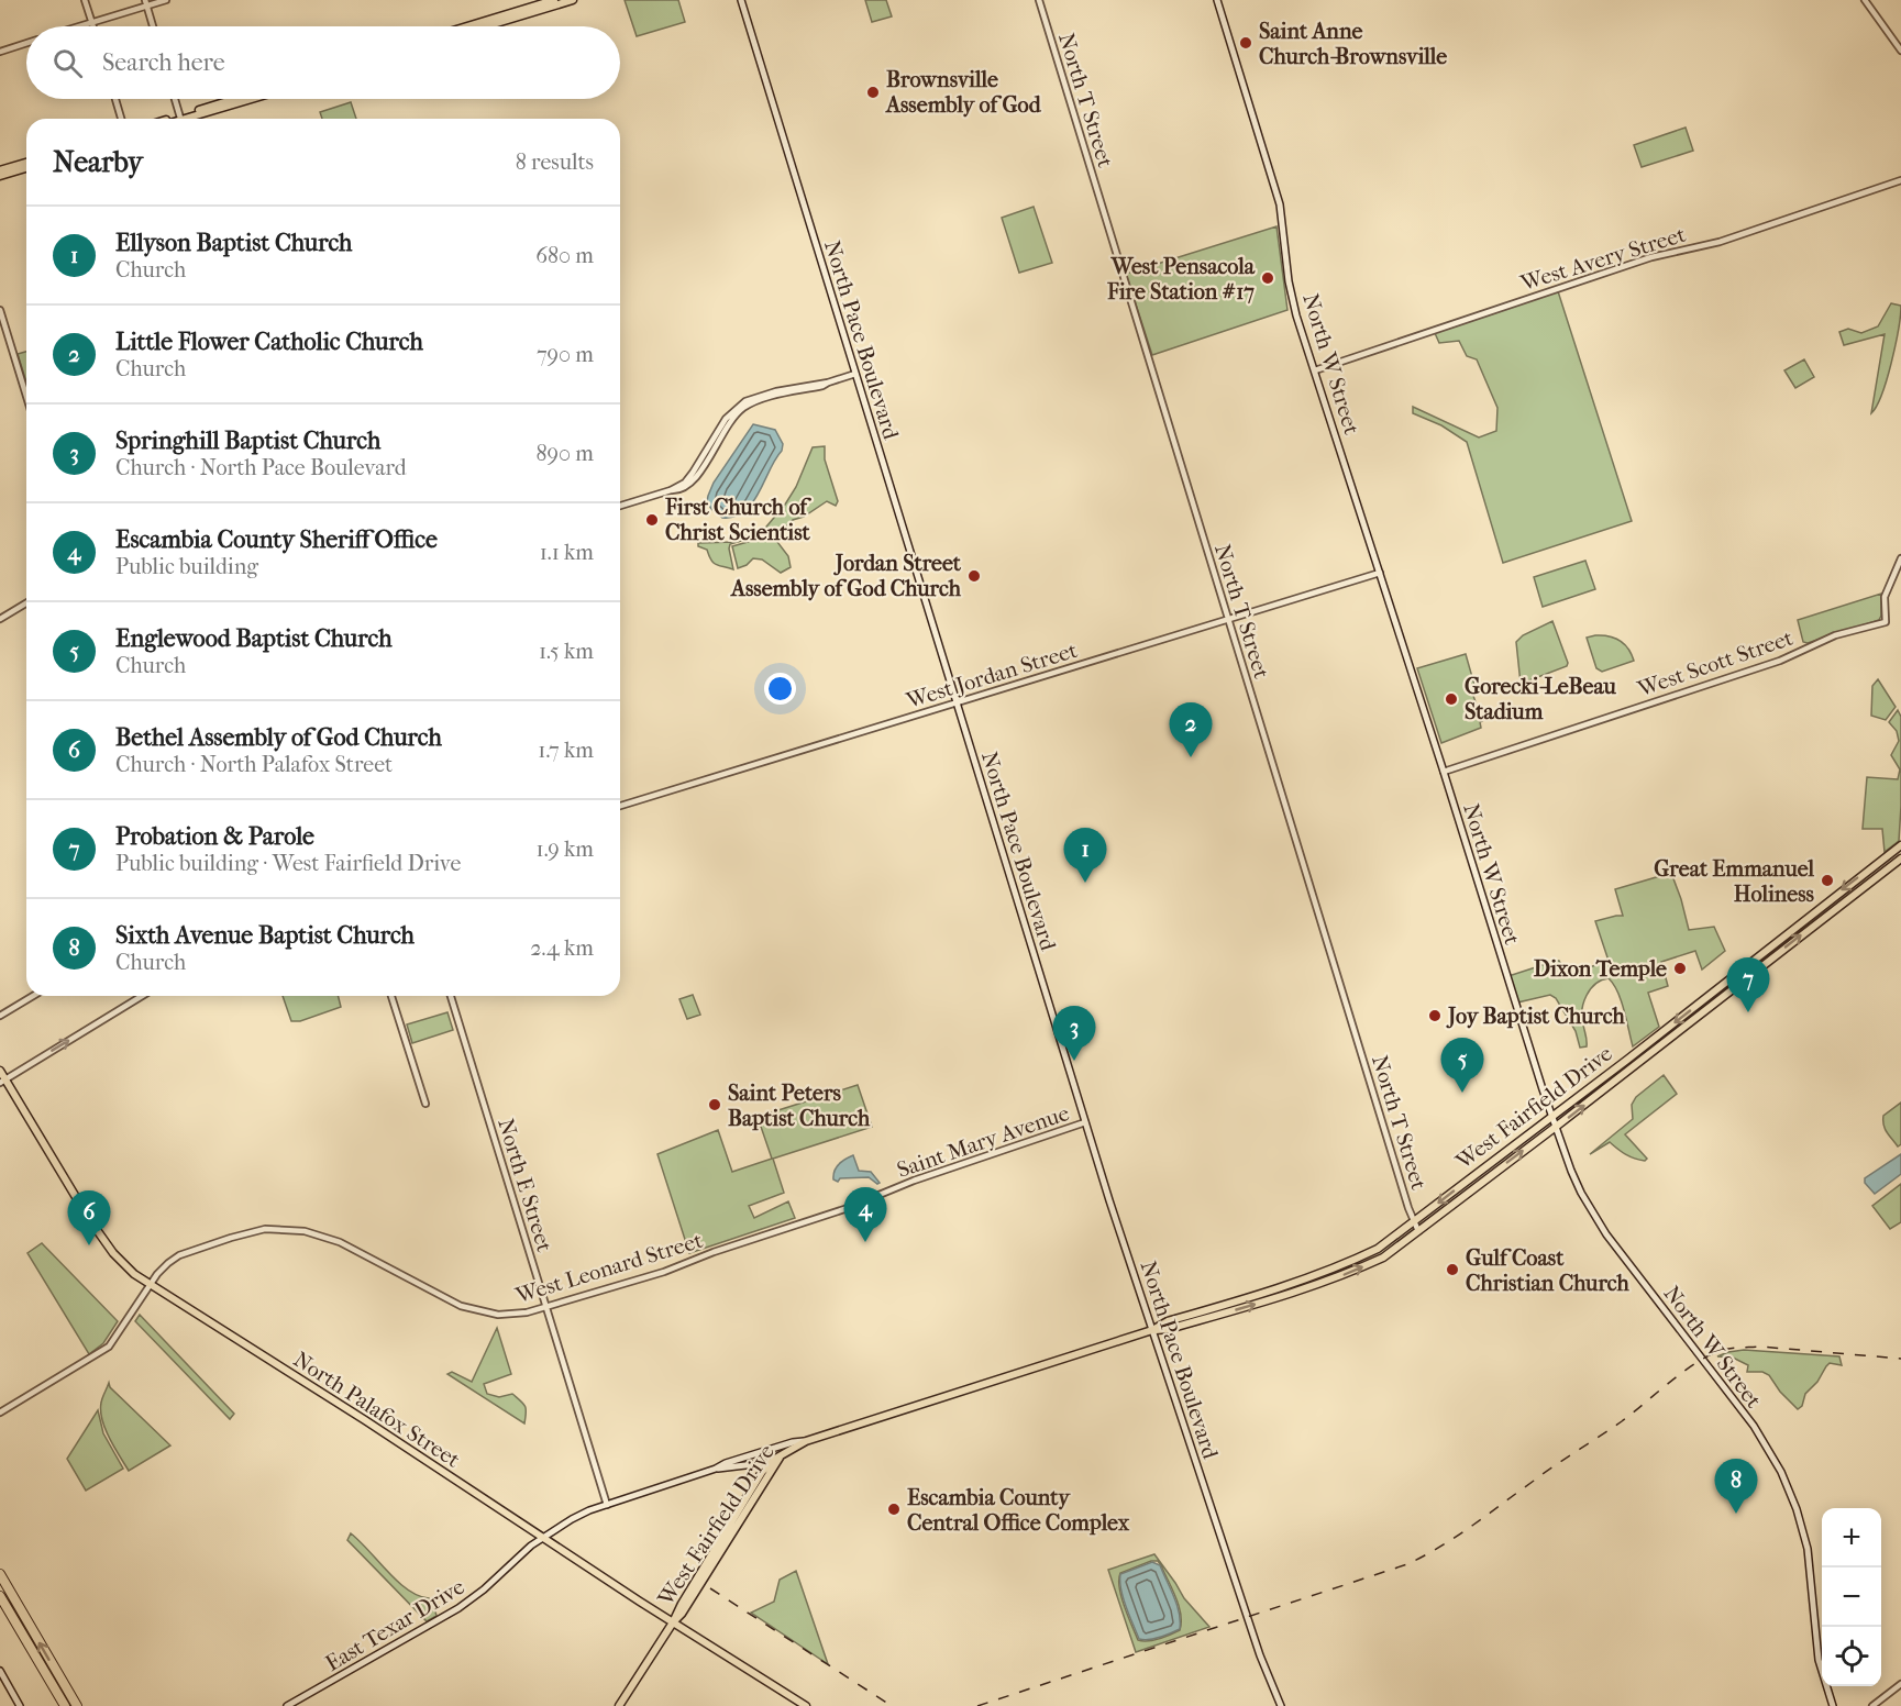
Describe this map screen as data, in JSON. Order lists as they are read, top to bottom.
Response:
{
  "streets": {
    "main road": [
      "North Pace Boulevard",
      "North W Street",
      "West Fairfield Drive",
      "North Palafox Street",
      "East Texar Drive"
    ],
    "street": [
      "North T Street",
      "West Avery Street",
      "West Scott Street",
      "West Jordan Street",
      "Saint Mary Avenue",
      "North E Street",
      "West Leonard Street"
    ]
  },
  "crossings": [
    ["North T Street", "West Jordan Street"],
    ["North T Street", "West Fairfield Drive"],
    ["West Avery Street", "North W Street"],
    ["North Pace Boulevard", "West Jordan Street"],
    ["North Pace Boulevard", "West Fairfield Drive"],
    ["North Pace Boulevard", "Saint Mary Avenue"],
    ["North W Street", "West Scott Street"],
    ["North W Street", "West Jordan Street"],
    ["North W Street", "West Fairfield Drive"],
    ["West Fairfield Drive", "North Palafox Street"],
    ["Saint Mary Avenue", "West Leonard Street"],
    ["North E Street", "West Leonard Street"],
    ["North E Street", "East Texar Drive"],
    ["West Leonard Street", "North Palafox Street"],
    ["North Palafox Street", "East Texar Drive"]
  ],
  "places": [
    "Saint Anne Church-Brownsville",
    "Brownsville Assembly of God",
    "West Pensacola Fire Station #17",
    "First Church of Christ Scientist",
    "Jordan Street Assembly of God Church",
    "Gorecki-LeBeau Stadium",
    "Great Emmanuel Holiness",
    "Dixon Temple",
    "Joy Baptist Church",
    "Saint Peters Baptist Church",
    "Gulf Coast Christian Church",
    "Escambia County Central Office Complex"
  ],
  "page": {
    "search": "Search here",
    "heading": ["Nearby", "8 results"],
    "list": [
      {
        "mark": "1",
        "name": "Ellyson Baptist Church",
        "note": "Church",
        "value": "680 m"
      },
      {
        "mark": "2",
        "name": "Little Flower Catholic Church",
        "note": "Church",
        "value": "790 m"
      },
      {
        "mark": "3",
        "name": "Springhill Baptist Church",
        "note": "Church · North Pace Boulevard",
        "value": "890 m"
      },
      {
        "mark": "4",
        "name": "Escambia County Sheriff Office",
        "note": "Public building",
        "value": "1.1 km"
      },
      {
        "mark": "5",
        "name": "Englewood Baptist Church",
        "note": "Church",
        "value": "1.5 km"
      },
      {
        "mark": "6",
        "name": "Bethel Assembly of God Church",
        "note": "Church · North Palafox Street",
        "value": "1.7 km"
      },
      {
        "mark": "7",
        "name": "Probation & Parole",
        "note": "Public building · West Fairfield Drive",
        "value": "1.9 km"
      },
      {
        "mark": "8",
        "name": "Sixth Avenue Baptist Church",
        "note": "Church",
        "value": "2.4 km"
      }
    ],
    "pins": [
      "2",
      "1",
      "7",
      "3",
      "5",
      "4",
      "6",
      "8"
    ],
    "map_buttons": ["+", "−"]
  }
}
